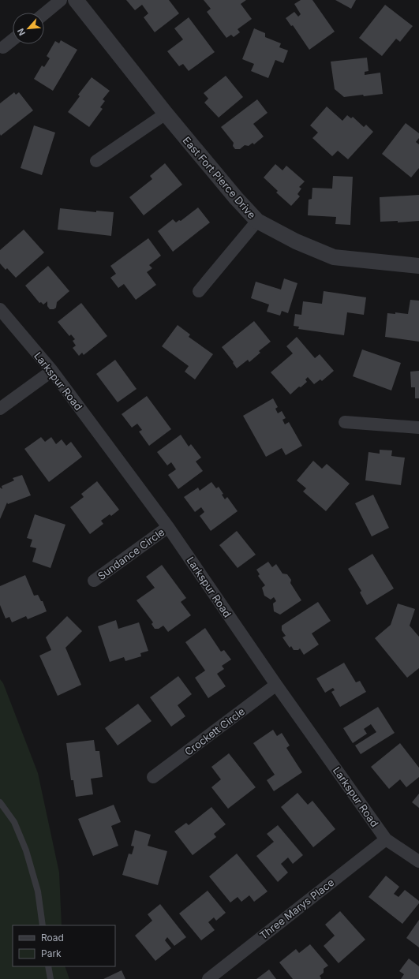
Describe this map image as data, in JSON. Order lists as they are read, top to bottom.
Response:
{
  "streets": {
    "street": [
      "East Fort Pierce Drive",
      "Larkspur Road",
      "Sundance Circle",
      "Crockett Circle",
      "Three Marys Place"
    ]
  },
  "crossings": [
    ["Larkspur Road", "Sundance Circle"],
    ["Larkspur Road", "Crockett Circle"],
    ["Larkspur Road", "Three Marys Place"]
  ],
  "legend": ["Road", "Park"],
  "north": "bottom left"
}
